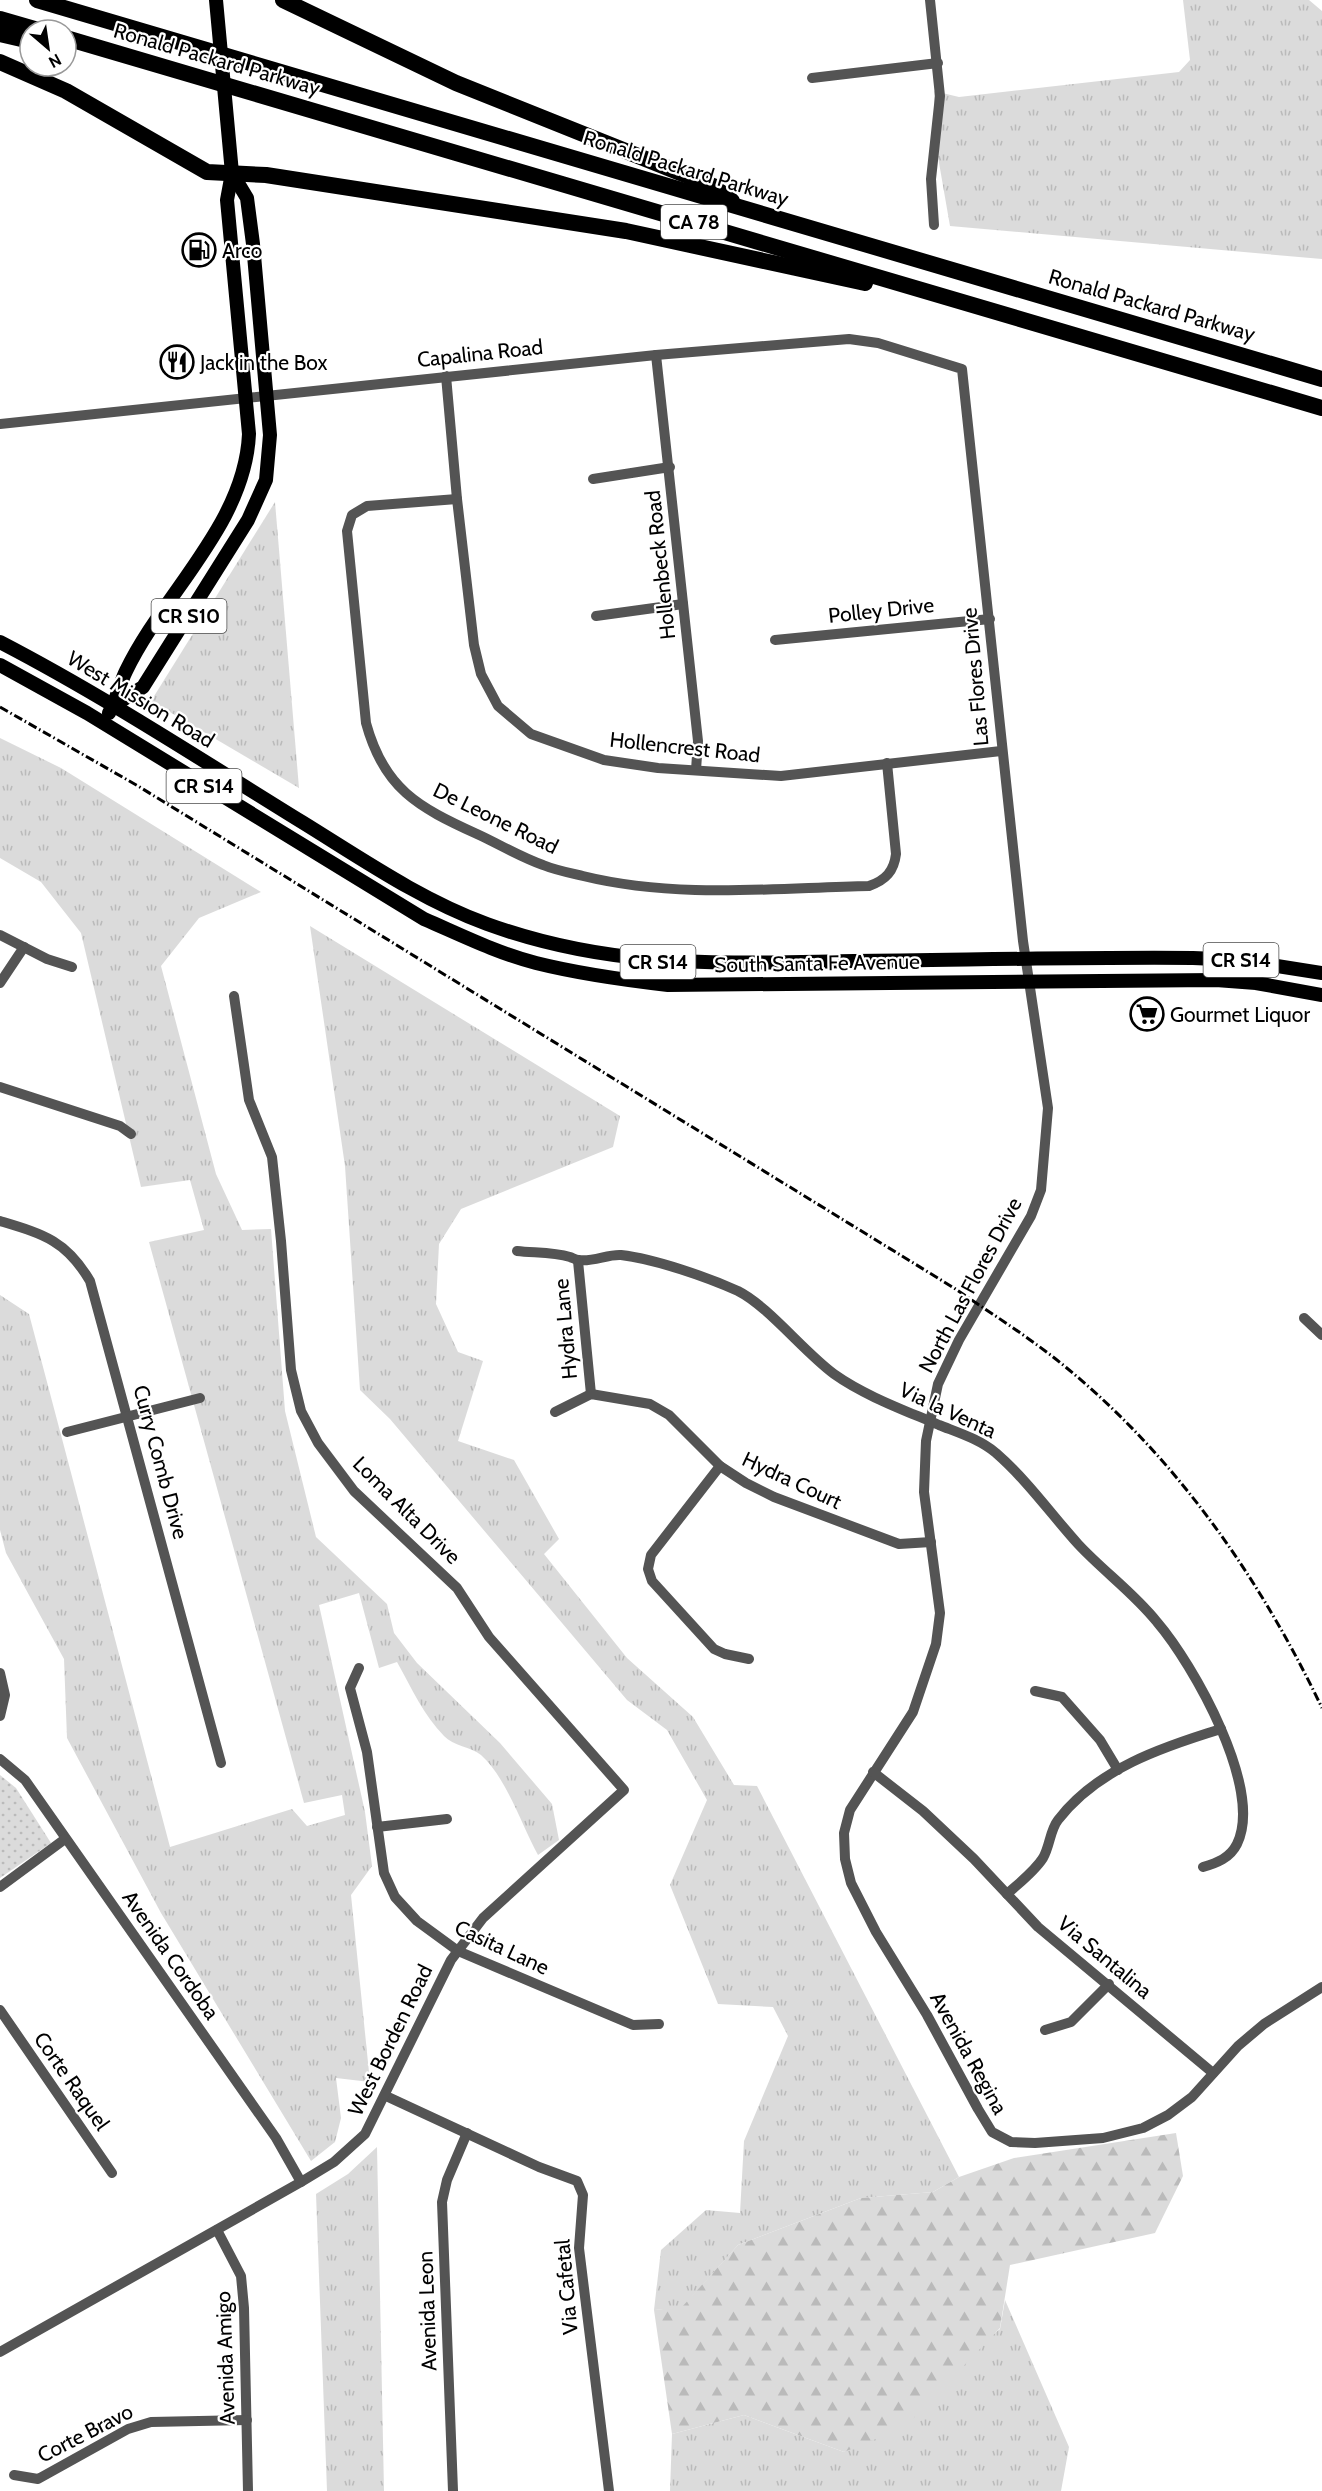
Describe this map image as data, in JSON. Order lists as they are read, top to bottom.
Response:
{
  "streets": {
    "highway": ["Ronald Packard Parkway", "CA 78"],
    "main road": [
      "CR S10",
      "West Mission Road",
      "CR S14",
      "South Santa Fe Avenue"
    ],
    "street": [
      "Capalina Road",
      "Hollenbeck Road",
      "Polley Drive",
      "Las Flores Drive",
      "Hollencrest Road",
      "De Leone Road",
      "North Las Flores Drive",
      "Hydra Lane",
      "Via la Venta",
      "Curry Comb Drive",
      "Hydra Court",
      "Loma Alta Drive",
      "Casita Lane",
      "Avenida Cordoba",
      "Via Santalina",
      "West Borden Road",
      "Avenida Regina",
      "Corte Raquel",
      "Via Cafetal",
      "Avenida Leon",
      "Avenida Amigo",
      "Corte Bravo"
    ]
  },
  "crossings": [
    ["Capalina Road", "Hollenbeck Road"],
    ["Capalina Road", "CR S10"],
    ["Capalina Road", "Las Flores Drive"],
    ["Capalina Road", "Hollencrest Road"],
    ["Hollenbeck Road", "Hollencrest Road"],
    ["Polley Drive", "Las Flores Drive"],
    ["CR S10", "West Mission Road"],
    ["Las Flores Drive", "Hollencrest Road"],
    ["Las Flores Drive", "South Santa Fe Avenue"],
    ["Las Flores Drive", "North Las Flores Drive"],
    ["West Mission Road", "South Santa Fe Avenue"],
    ["Hollencrest Road", "De Leone Road"],
    ["South Santa Fe Avenue", "North Las Flores Drive"],
    ["North Las Flores Drive", "Via la Venta"],
    ["North Las Flores Drive", "Hydra Court"],
    ["North Las Flores Drive", "Via Santalina"],
    ["North Las Flores Drive", "Avenida Regina"],
    ["Hydra Lane", "Via la Venta"],
    ["Hydra Lane", "Hydra Court"],
    ["Loma Alta Drive", "West Borden Road"],
    ["Casita Lane", "West Borden Road"],
    ["Avenida Cordoba", "West Borden Road"],
    ["Via Santalina", "Avenida Regina"],
    ["West Borden Road", "Via Cafetal"],
    ["West Borden Road", "Avenida Amigo"],
    ["Via Cafetal", "Avenida Leon"],
    ["Avenida Amigo", "Corte Bravo"]
  ],
  "places": {
    "fuel station": ["Arco"],
    "restaurant": ["Jack in the Box"],
    "supermarket": ["Gourmet Liquor"]
  },
  "north": "bottom right"
}
